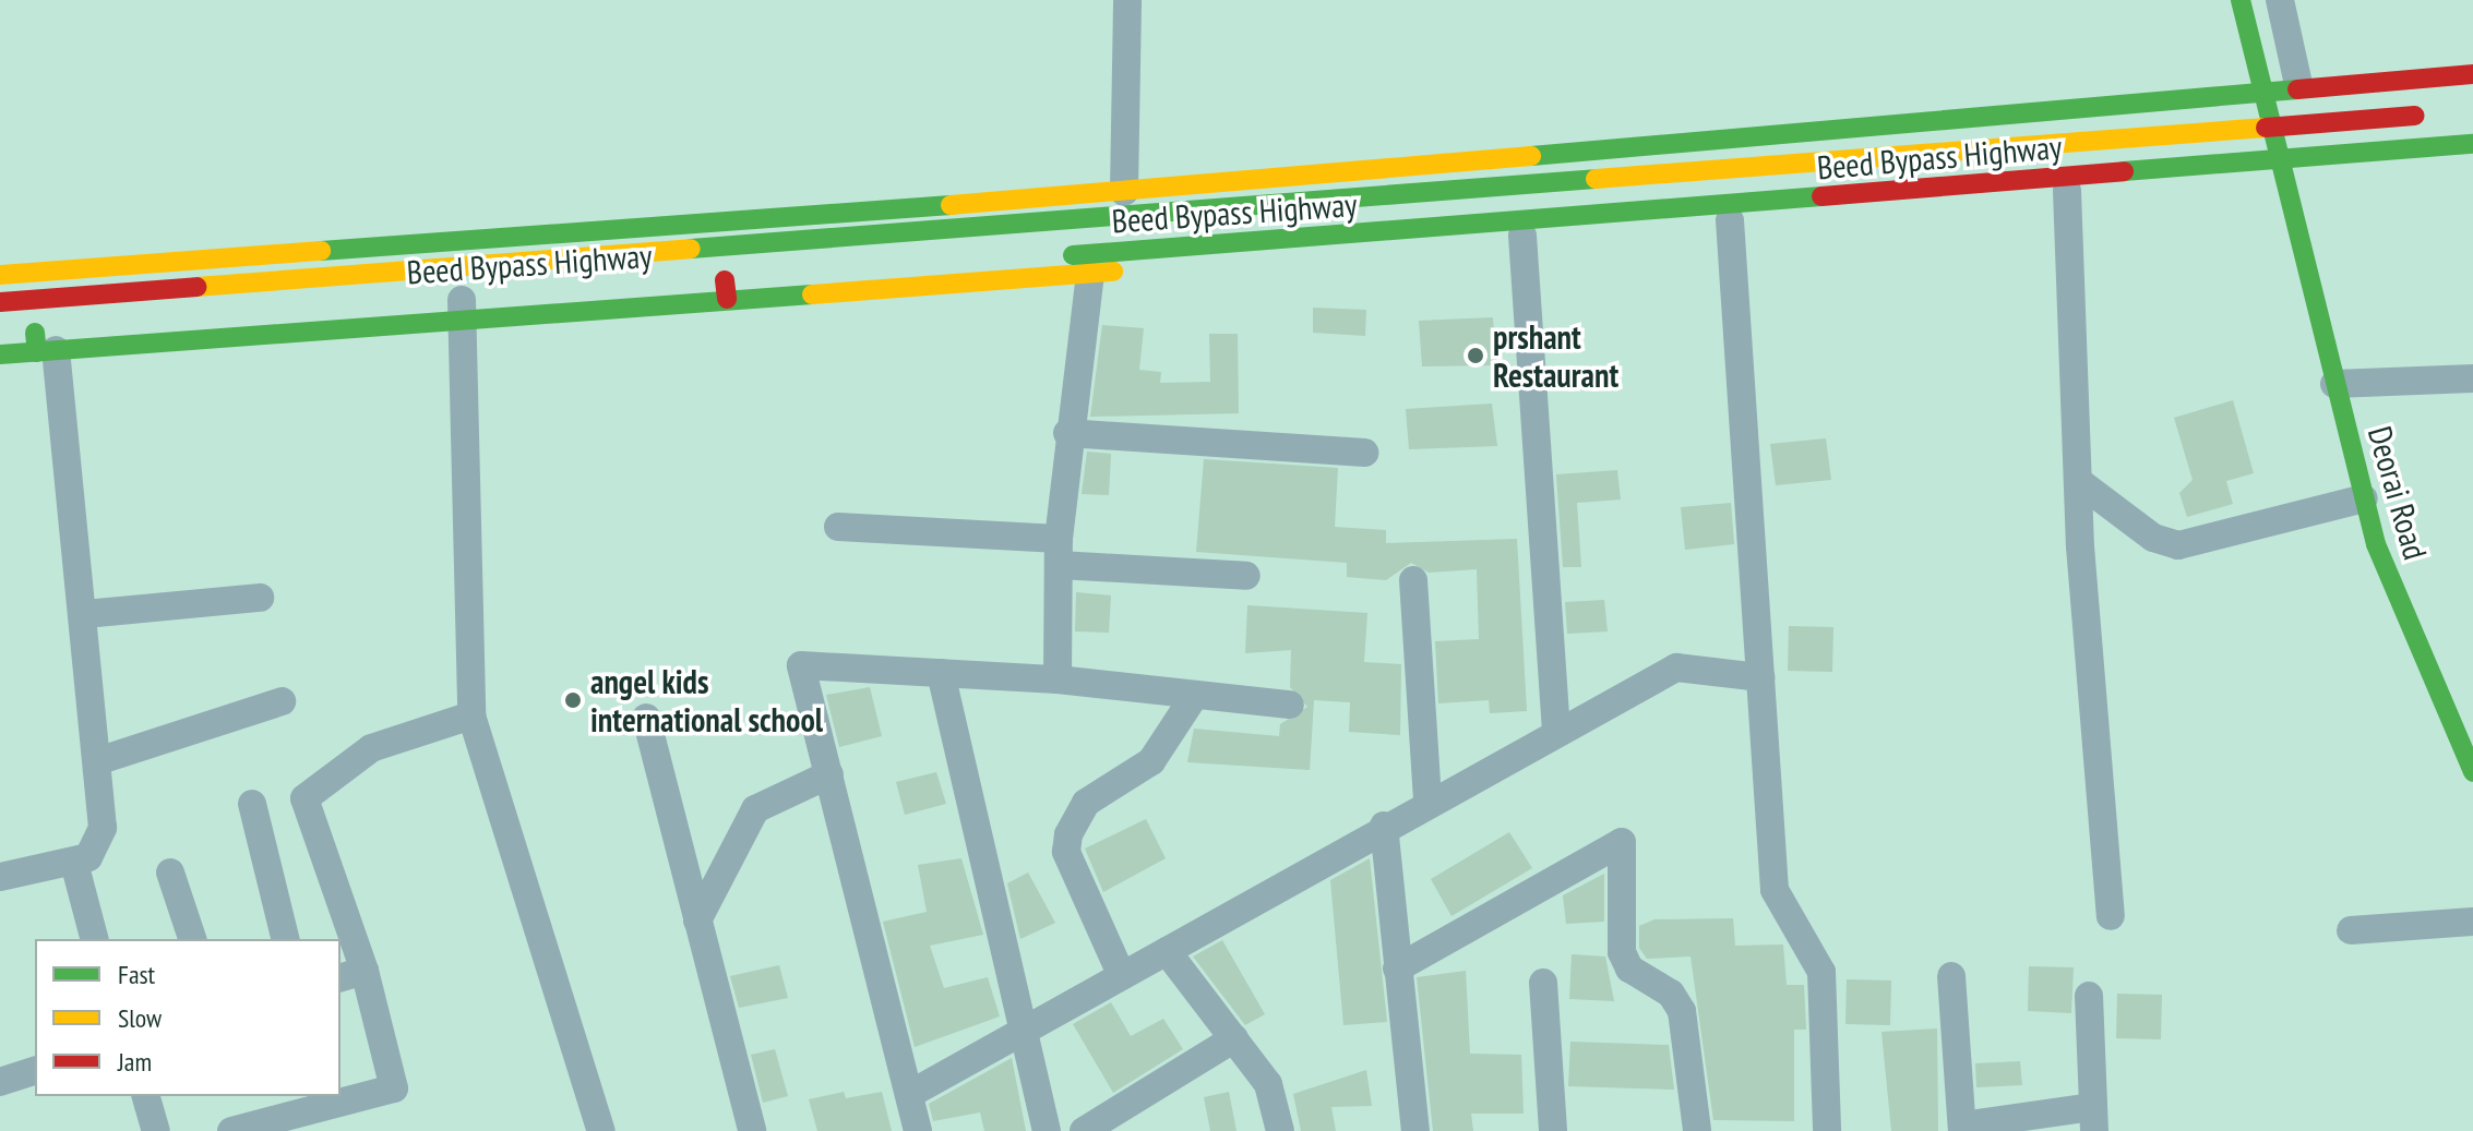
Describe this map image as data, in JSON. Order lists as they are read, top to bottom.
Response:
{
  "streets": {
    "main road": ["Beed Bypass Highway", "Deorai Road"]
  },
  "places": ["prshant Restaurant", "angel kids international school"],
  "legend": ["Fast", "Slow", "Jam"]
}
